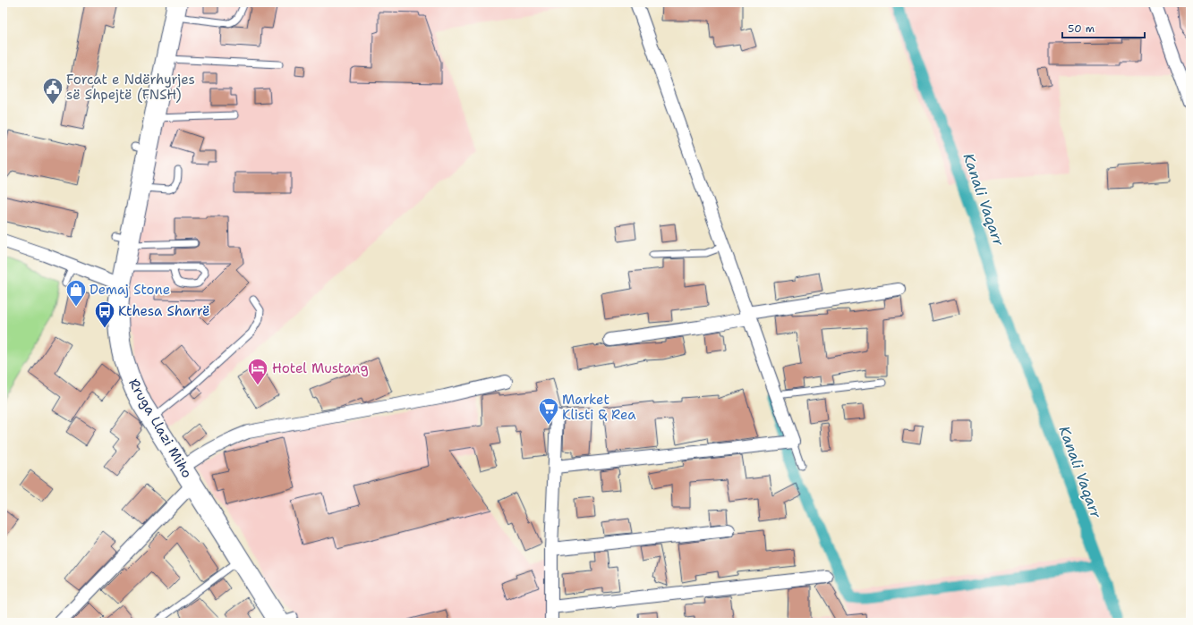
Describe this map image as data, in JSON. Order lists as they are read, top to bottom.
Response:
{
  "streets": {
    "main road": ["Rruga Llazi Miho"]
  },
  "water": ["Kanali Vaqarr"],
  "places": {
    "public building": ["Forcat e Ndërhyrjes së Shpejtë (FNSH)"],
    "shop": ["Demaj Stone"],
    "bus stop": ["Kthesa Sharrë"],
    "hotel": ["Hotel Mustang"],
    "supermarket": ["Market Klisti & Rea"]
  },
  "scale_bar": "50 m"
}
